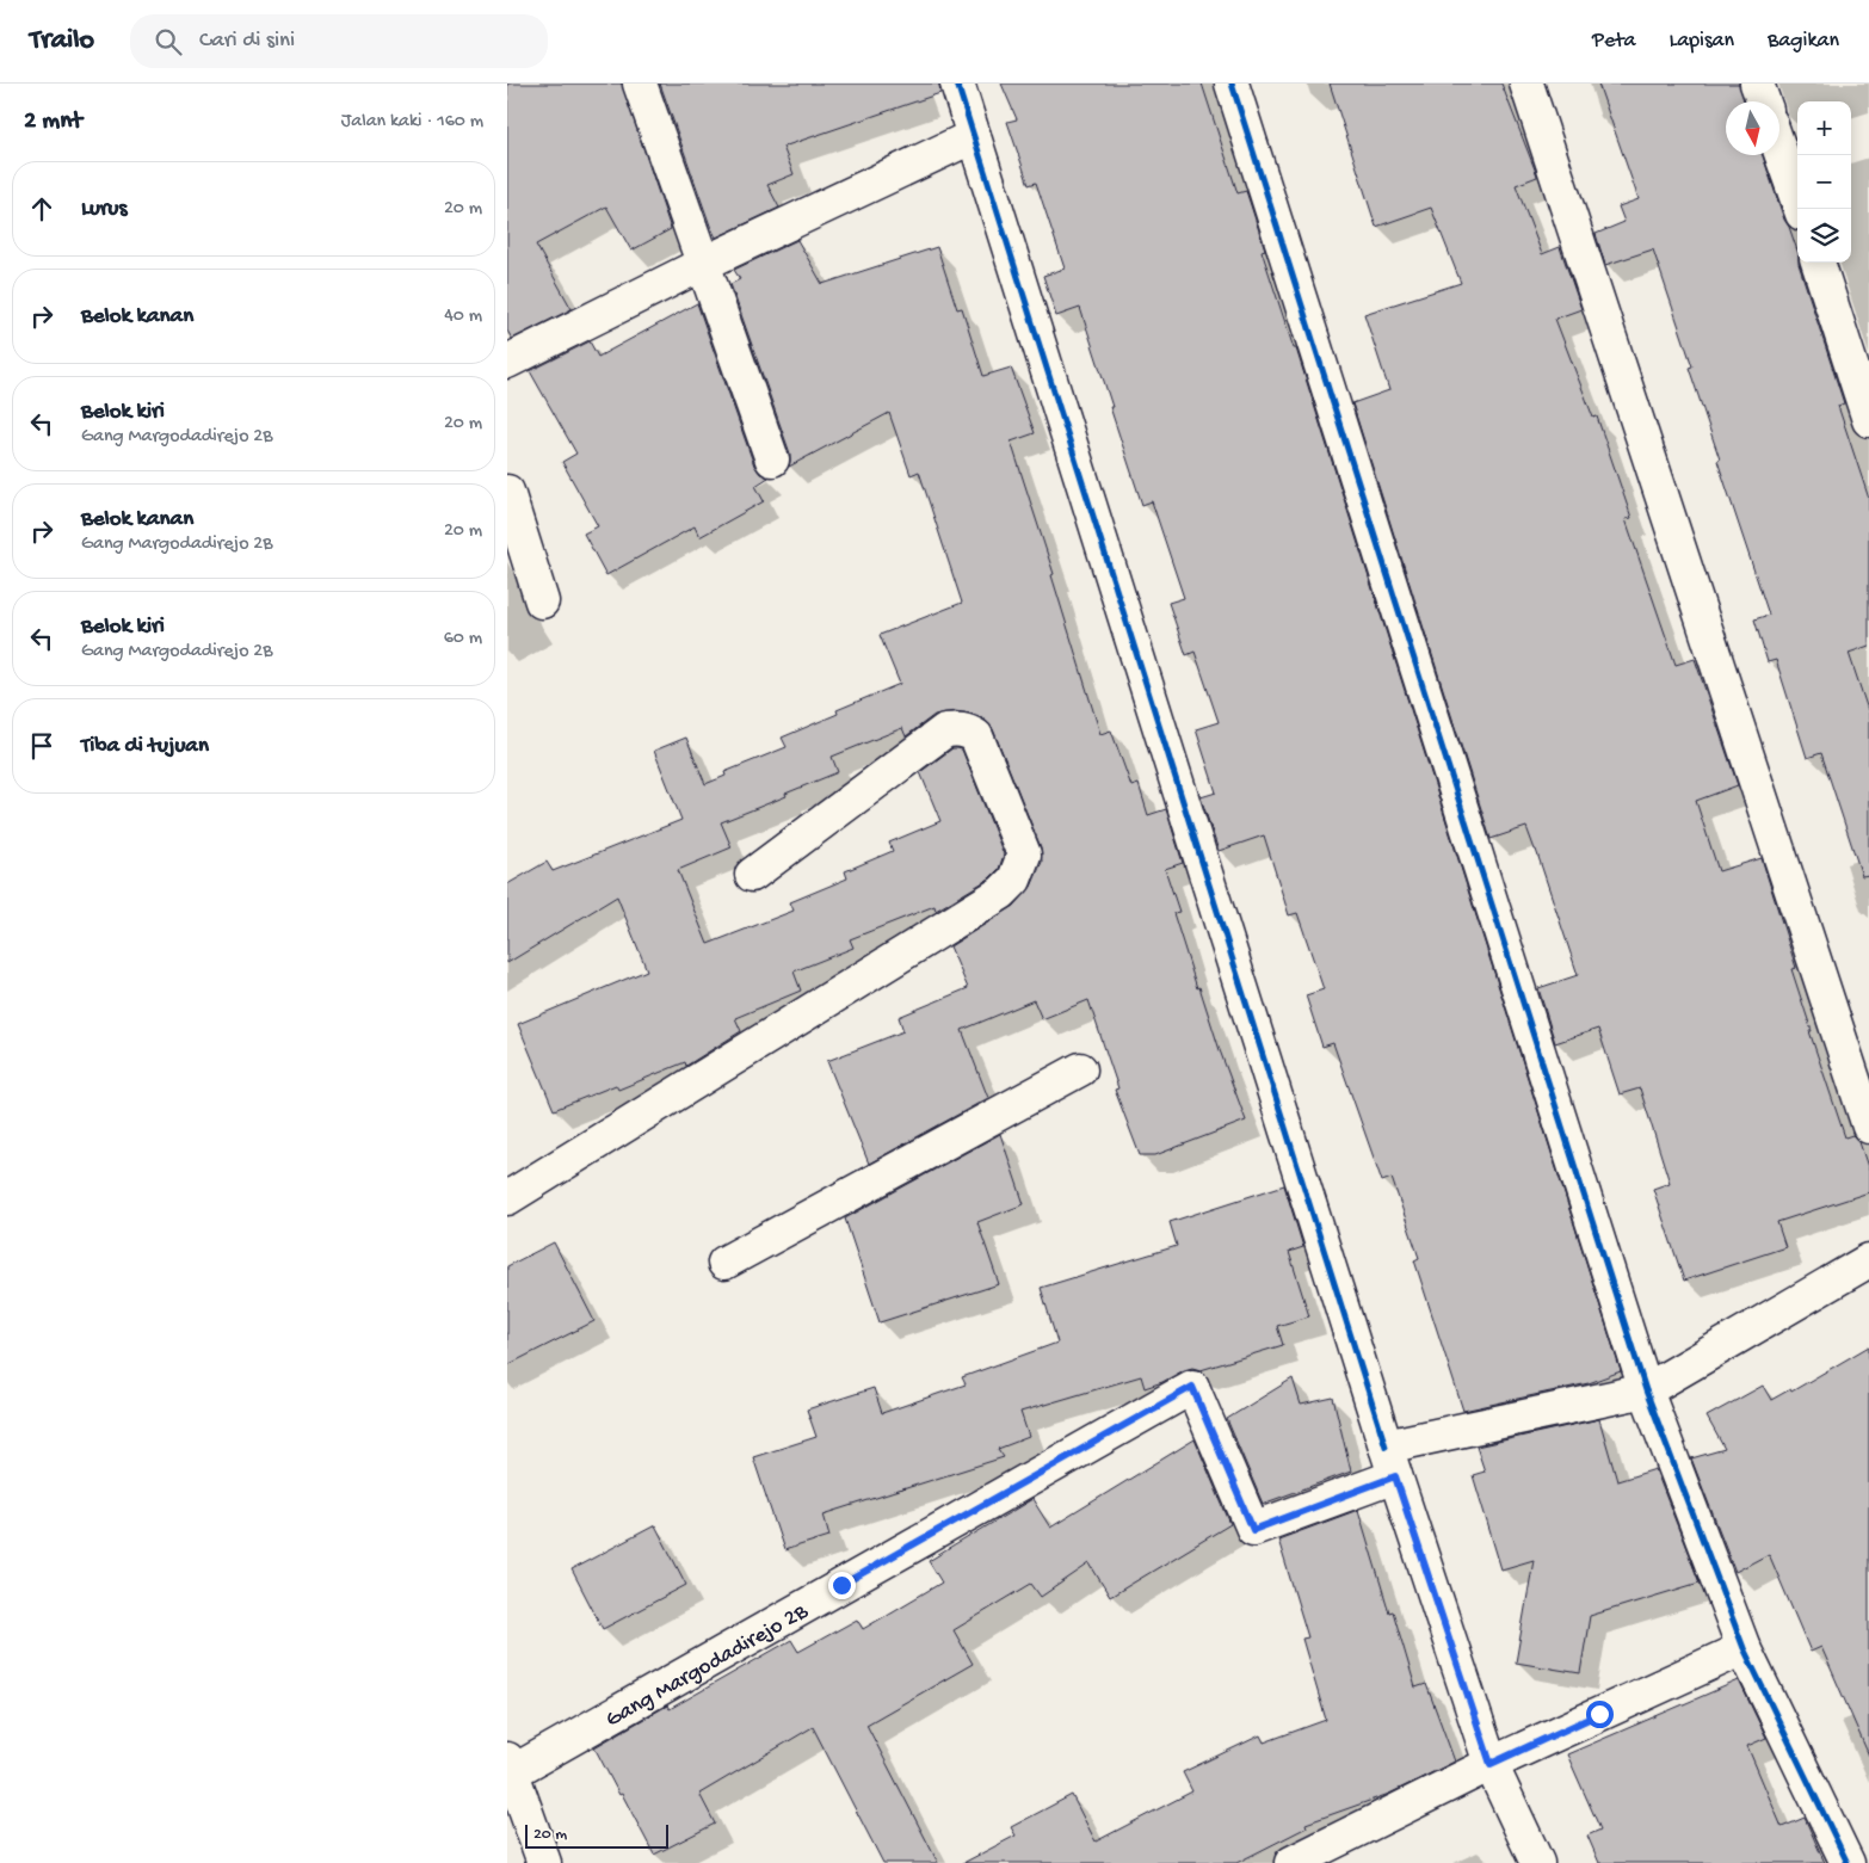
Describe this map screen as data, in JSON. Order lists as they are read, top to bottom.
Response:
{
  "streets": {
    "street": ["Gang Margodadirejo 2B"]
  },
  "scale_bar": "20 m",
  "north": "bottom",
  "page": {
    "header": "Trailo",
    "search": "Cari di sini",
    "nav": ["Peta", "Lapisan", "Bagikan"],
    "heading": ["2 mnt", "Jalan kaki · 160 m"],
    "map_buttons": ["+", "−"],
    "list": [
      ["Lurus", "20 m"],
      ["Belok kanan", "40 m"],
      ["Belok kiri", "Gang Margodadirejo 2B", "20 m"],
      ["Belok kanan", "Gang Margodadirejo 2B", "20 m"],
      ["Belok kiri", "Gang Margodadirejo 2B", "60 m"],
      "Tiba di tujuan"
    ],
    "scale": "20 m"
  }
}
